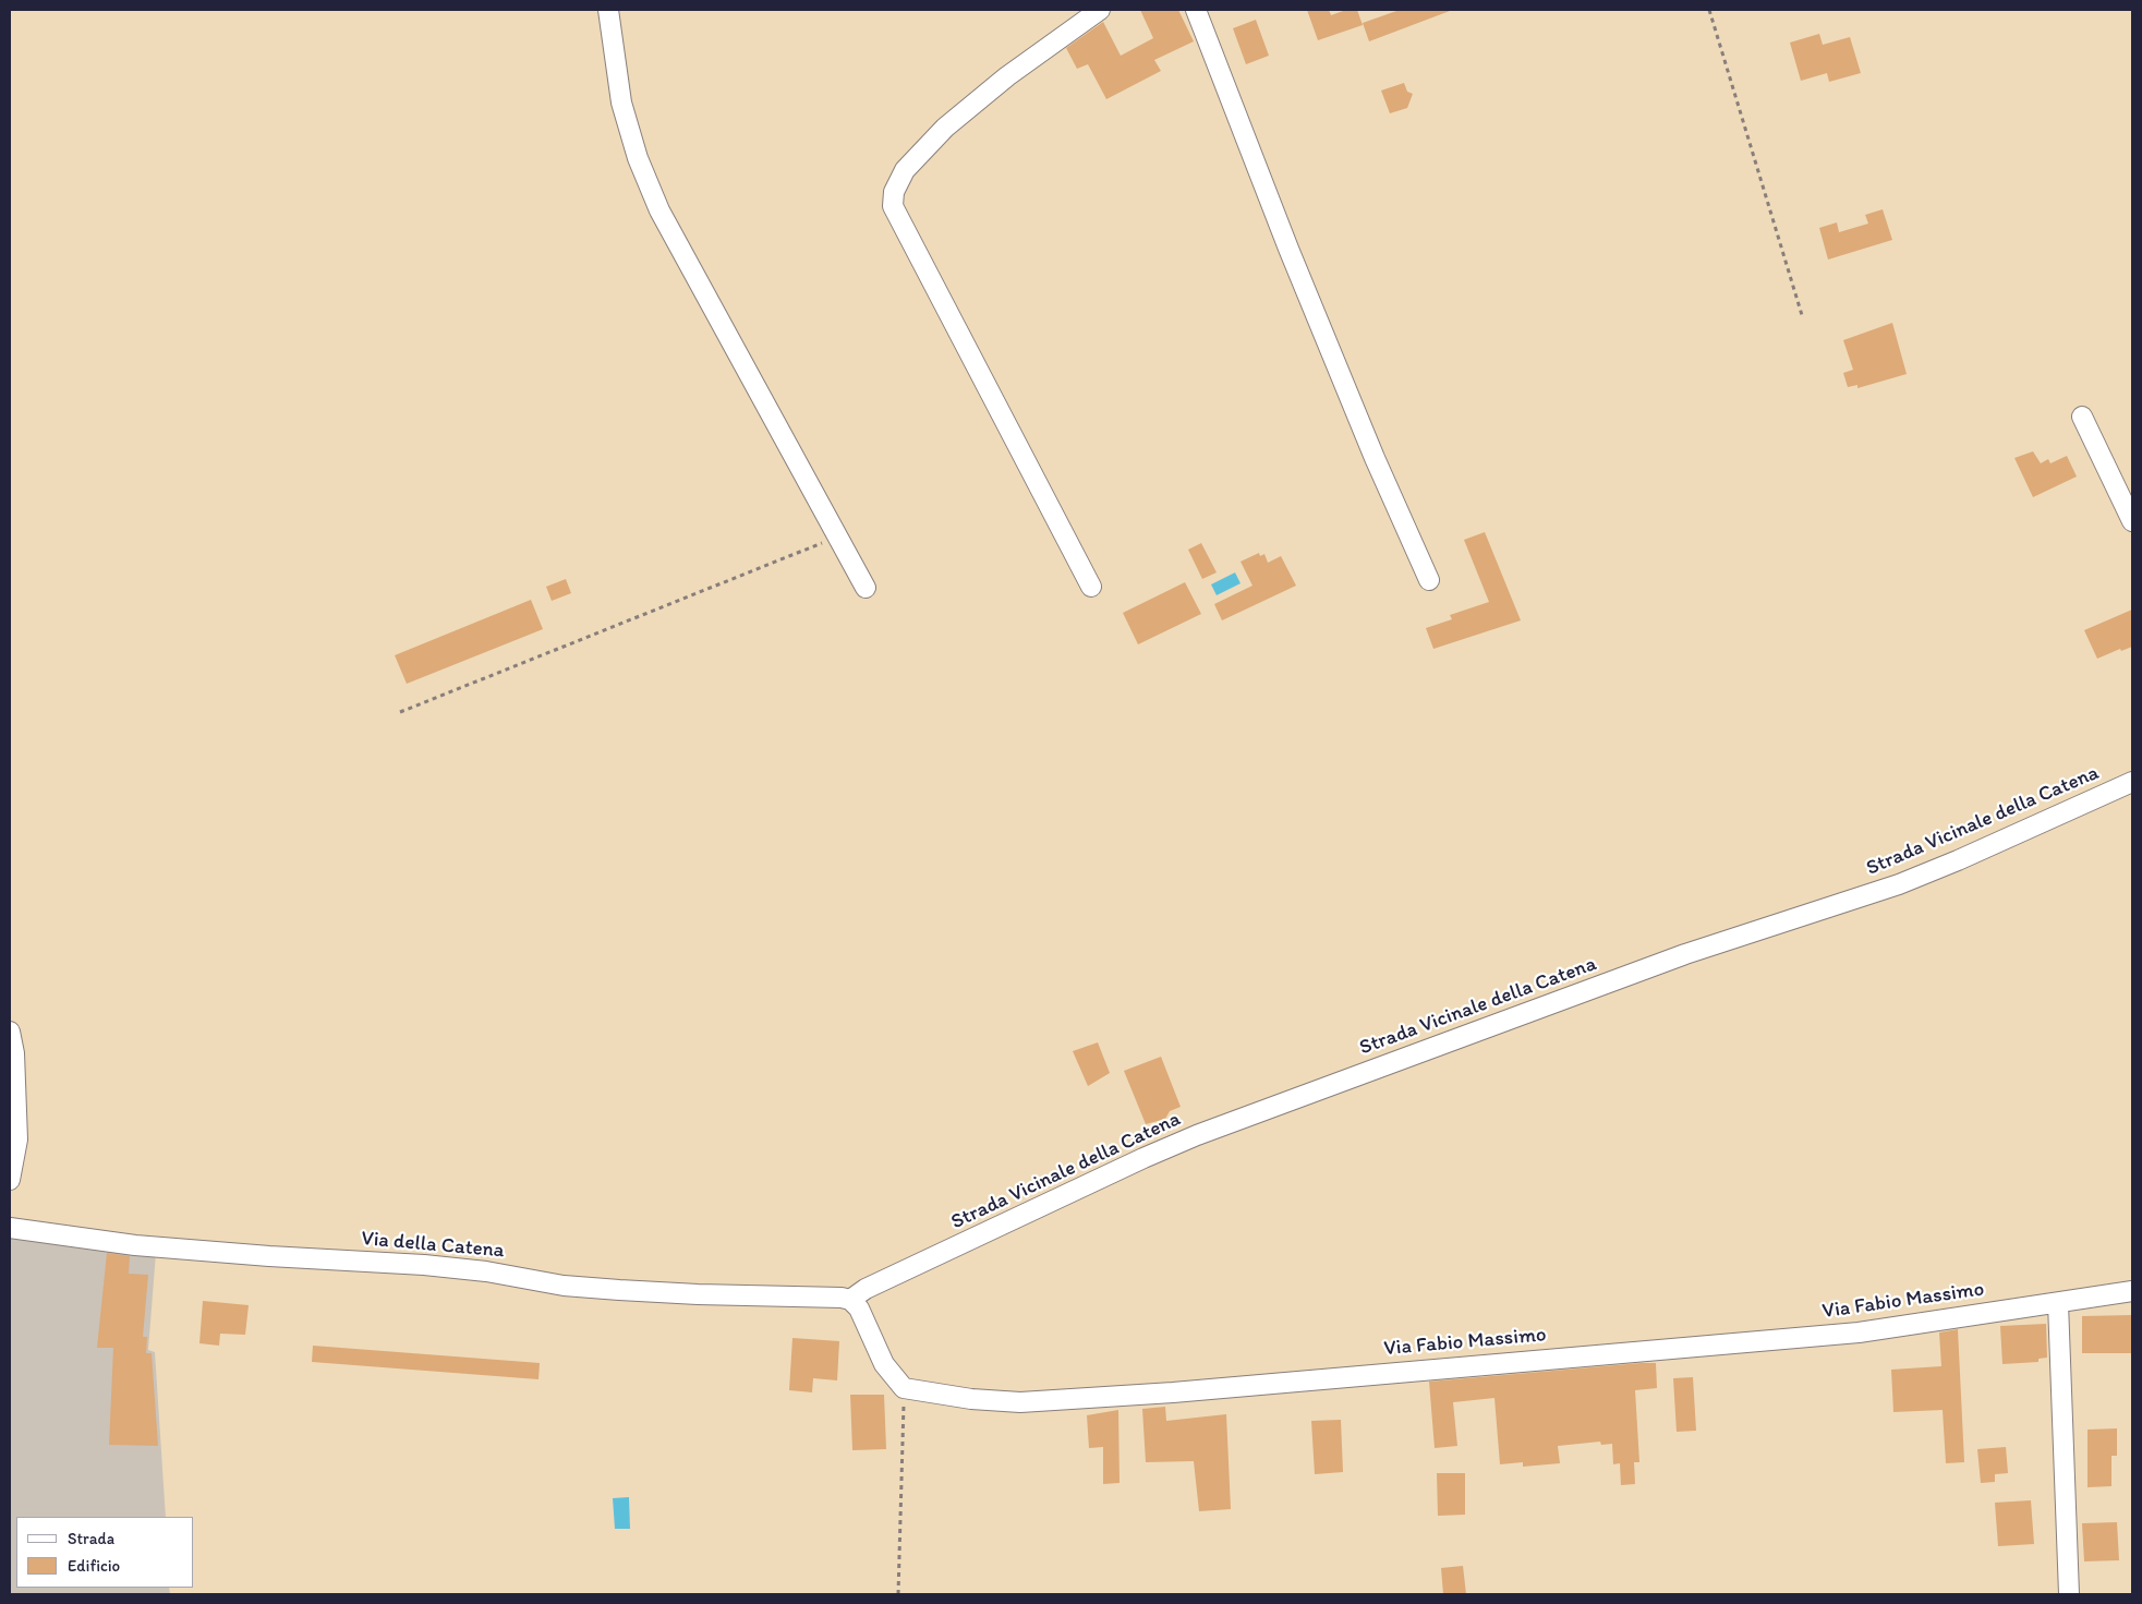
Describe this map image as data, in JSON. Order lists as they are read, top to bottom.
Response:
{
  "streets": {
    "street": ["Strada Vicinale della Catena", "Via della Catena", "Via Fabio Massimo"]
  },
  "crossings": [
    ["Strada Vicinale della Catena", "Via della Catena"]
  ],
  "legend": ["Strada", "Edificio"]
}
